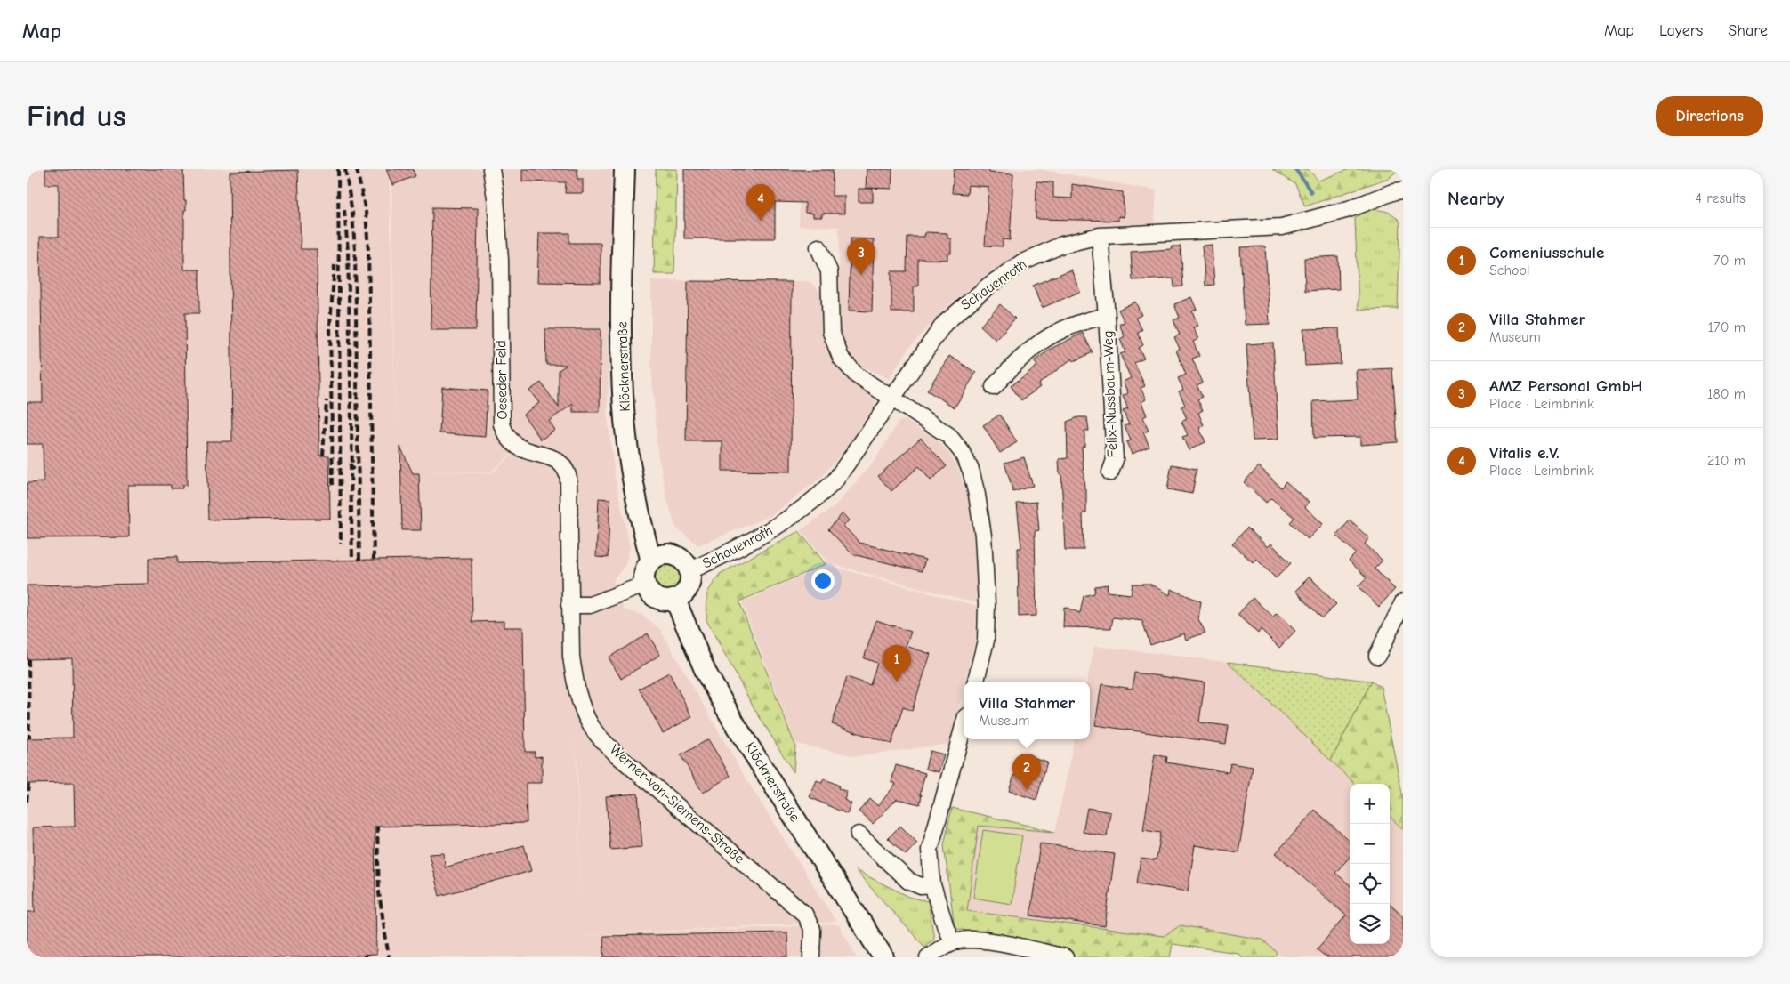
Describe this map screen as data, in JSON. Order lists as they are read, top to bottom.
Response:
{
  "streets": {
    "main road": ["Klöcknerstraße"],
    "street": [
      "Schauenroth",
      "Oeseder Feld",
      "Felix-Nussbaum-Weg",
      "Werner-von-Siemens-Straße"
    ]
  },
  "crossings": [
    ["Schauenroth", "Klöcknerstraße"],
    ["Schauenroth", "Felix-Nussbaum-Weg"],
    ["Oeseder Feld", "Werner-von-Siemens-Straße"]
  ],
  "page": {
    "header": "Map",
    "nav": ["Map", "Layers", "Share"],
    "buttons": "Directions",
    "title": "Find us",
    "heading": ["Nearby", "4 results"],
    "pins": [
      "4",
      "3",
      "1",
      "2"
    ],
    "list": [
      {
        "mark": "1",
        "name": "Comeniusschule",
        "note": "School",
        "value": "70 m"
      },
      {
        "mark": "2",
        "name": "Villa Stahmer",
        "note": "Museum",
        "value": "170 m"
      },
      {
        "mark": "3",
        "name": "AMZ Personal GmbH",
        "note": "Place · Leimbrink",
        "value": "180 m"
      },
      {
        "mark": "4",
        "name": "Vitalis e.V.",
        "note": "Place · Leimbrink",
        "value": "210 m"
      }
    ],
    "popup": ["Villa Stahmer", "Museum"],
    "map_buttons": ["+", "−"]
  }
}
